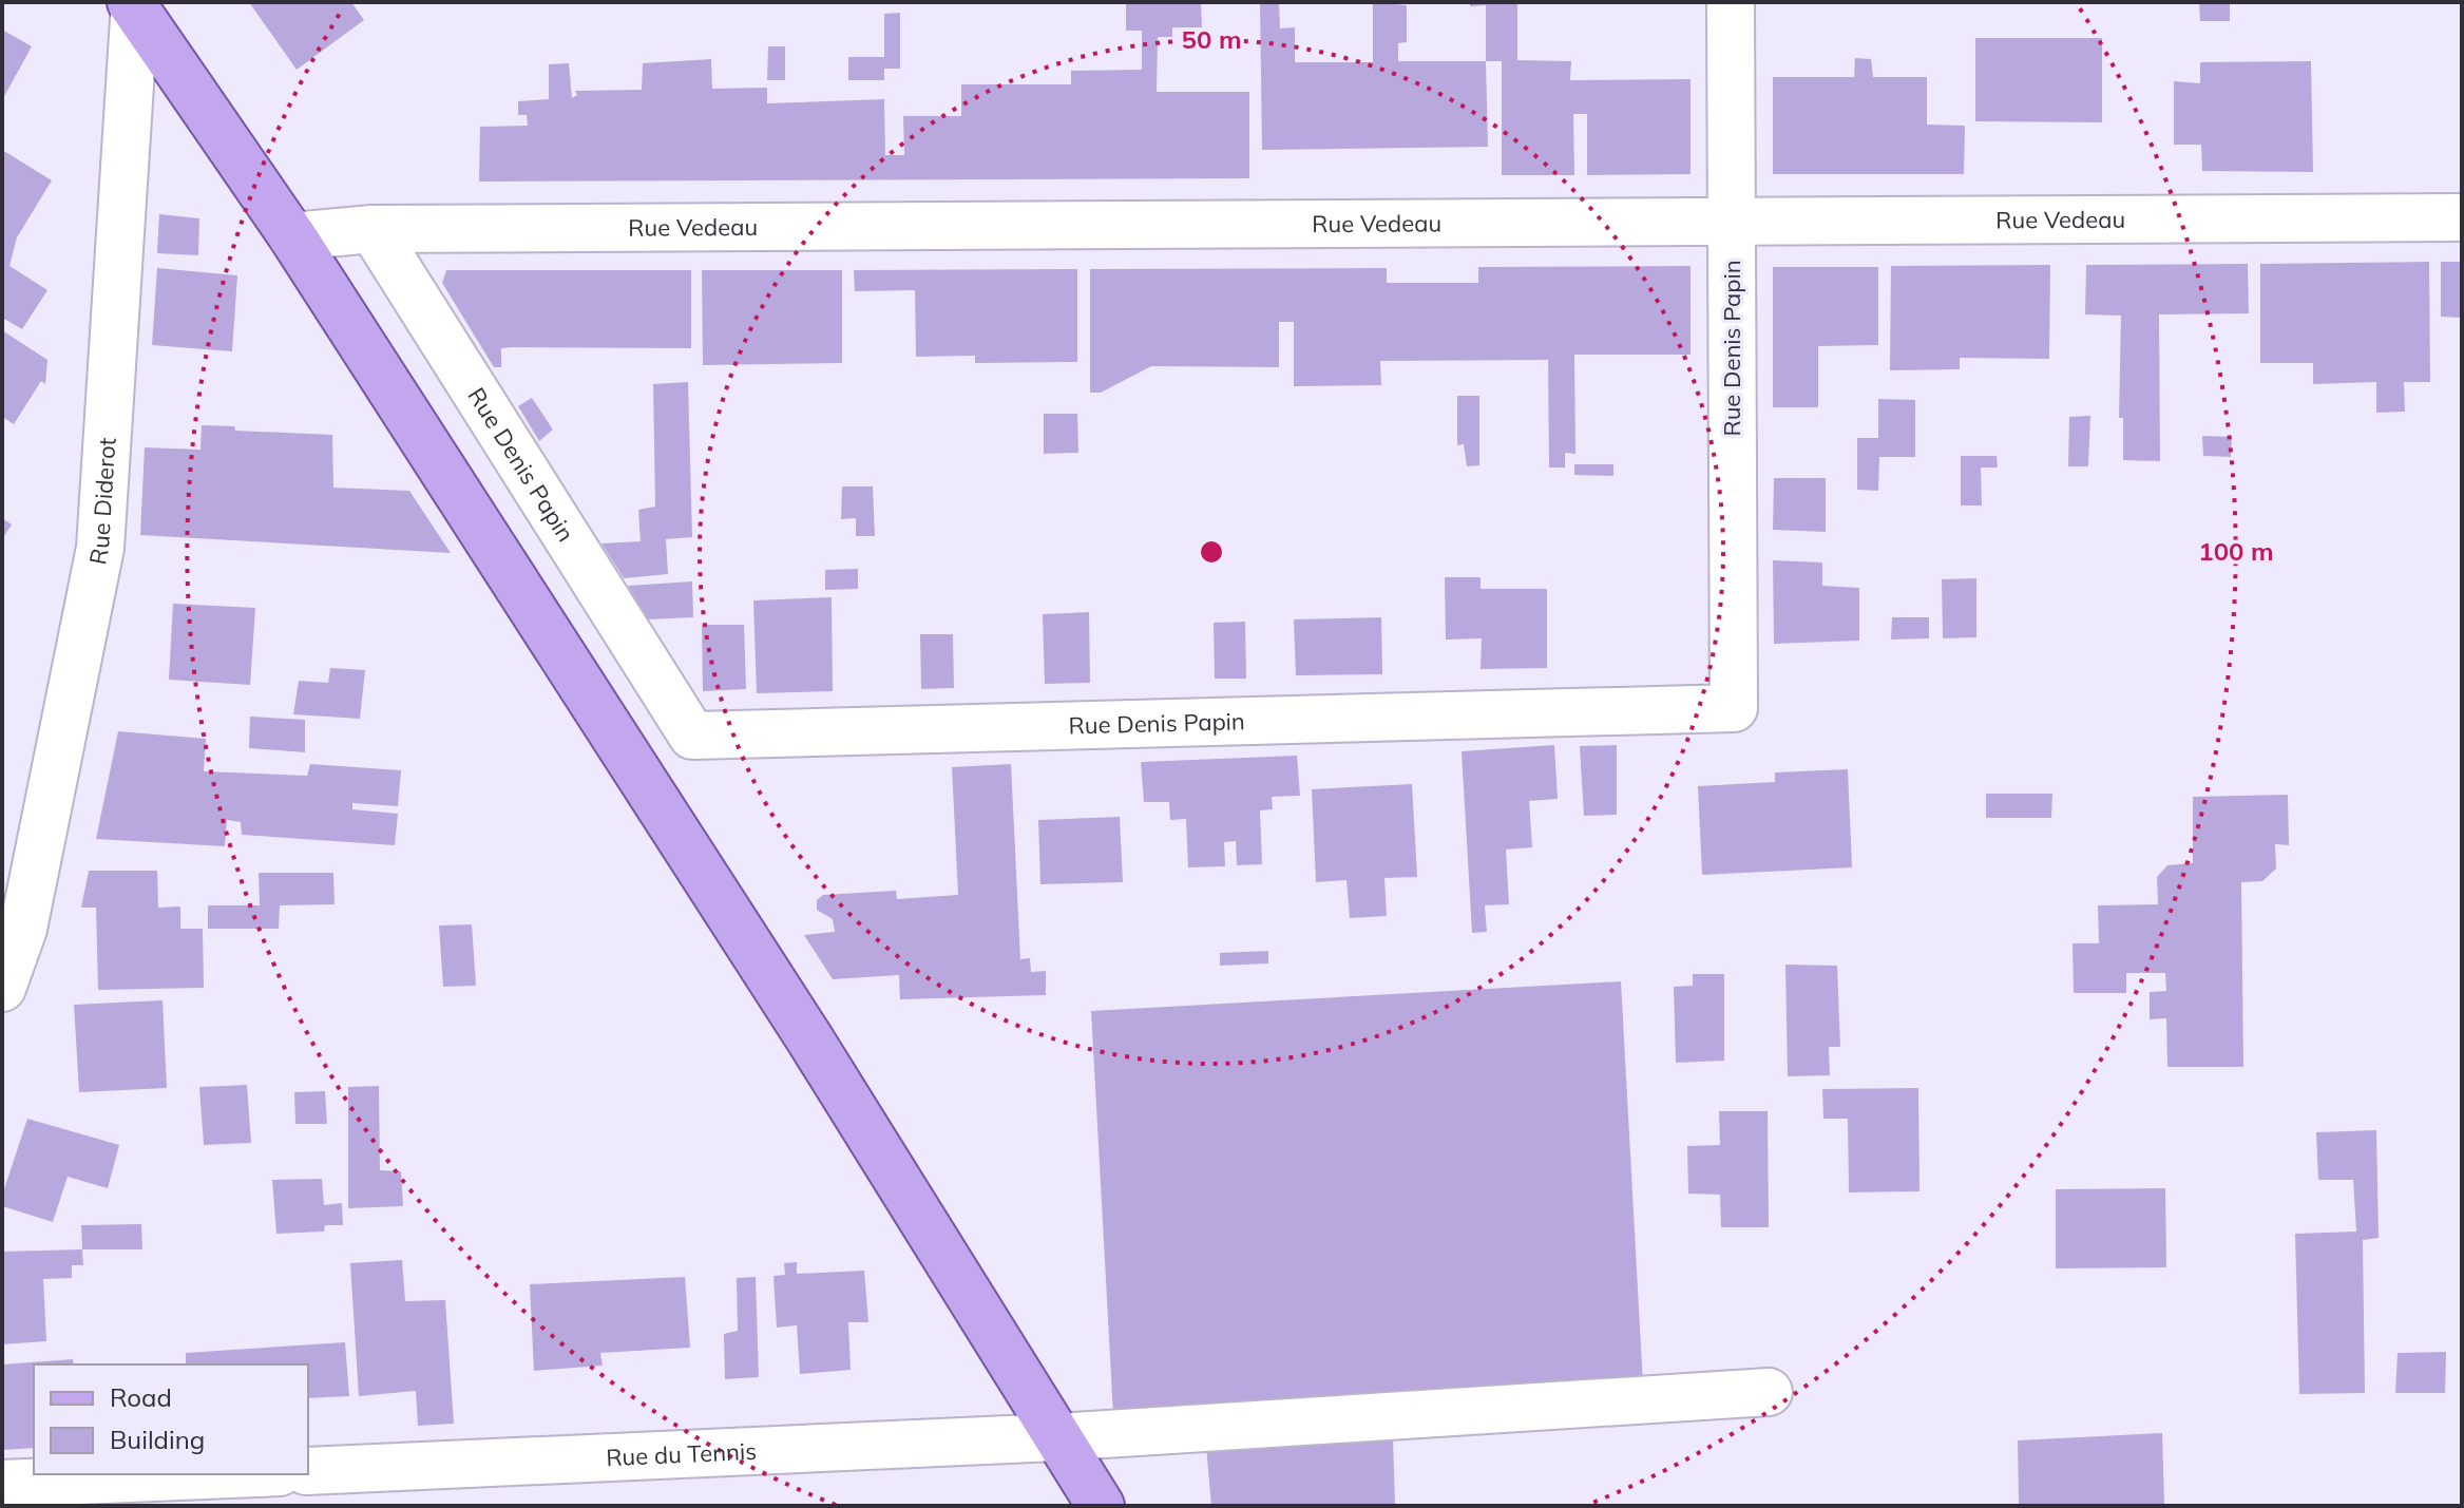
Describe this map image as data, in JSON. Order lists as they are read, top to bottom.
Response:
{
  "streets": {
    "street": [
      "Rue Vedeau",
      "Rue Denis Papin",
      "Rue Diderot",
      "Rue du Tennis"
    ]
  },
  "crossings": [
    ["Rue Vedeau", "Rue Denis Papin"]
  ],
  "legend": ["Road", "Building"],
  "rings": ["50 m", "100 m"]
}
